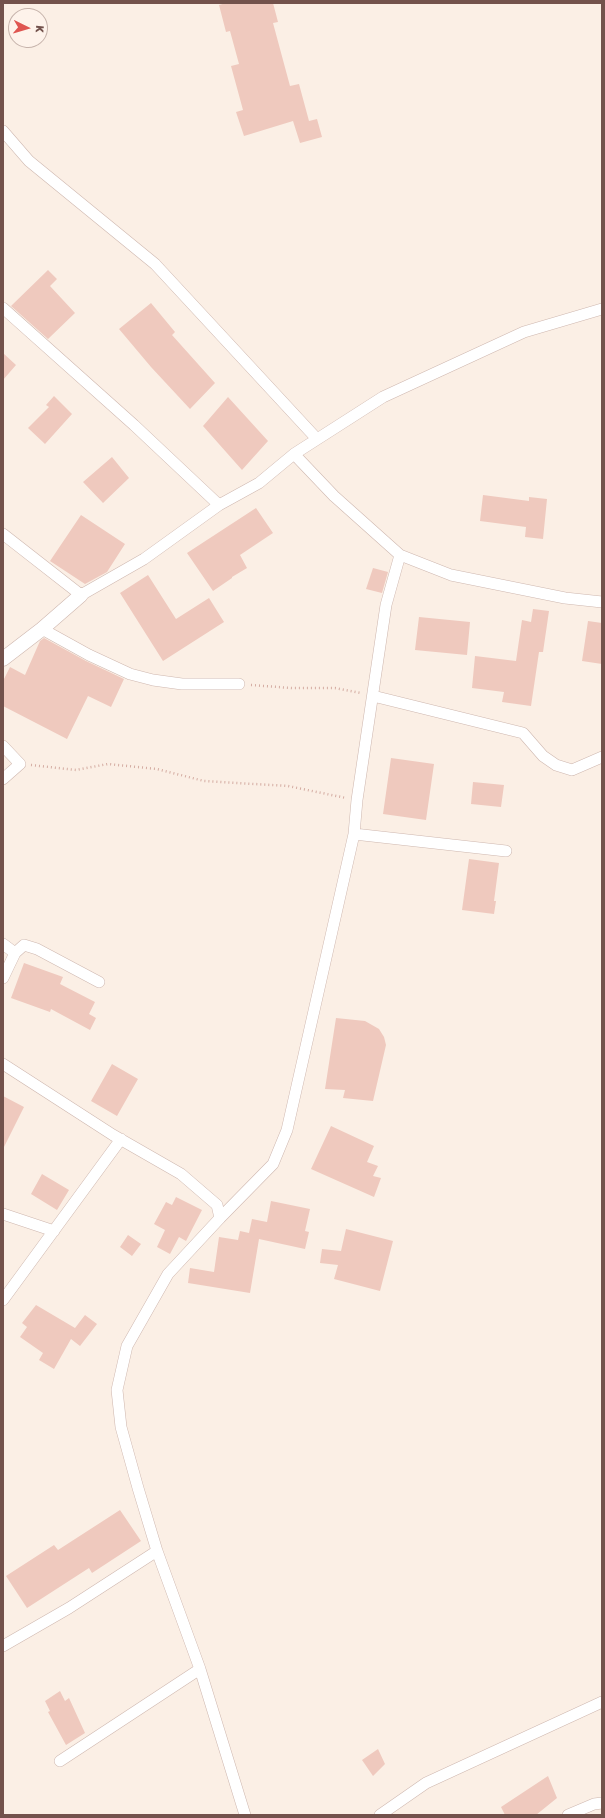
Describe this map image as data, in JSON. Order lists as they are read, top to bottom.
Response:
{
  "north": "right"
}
